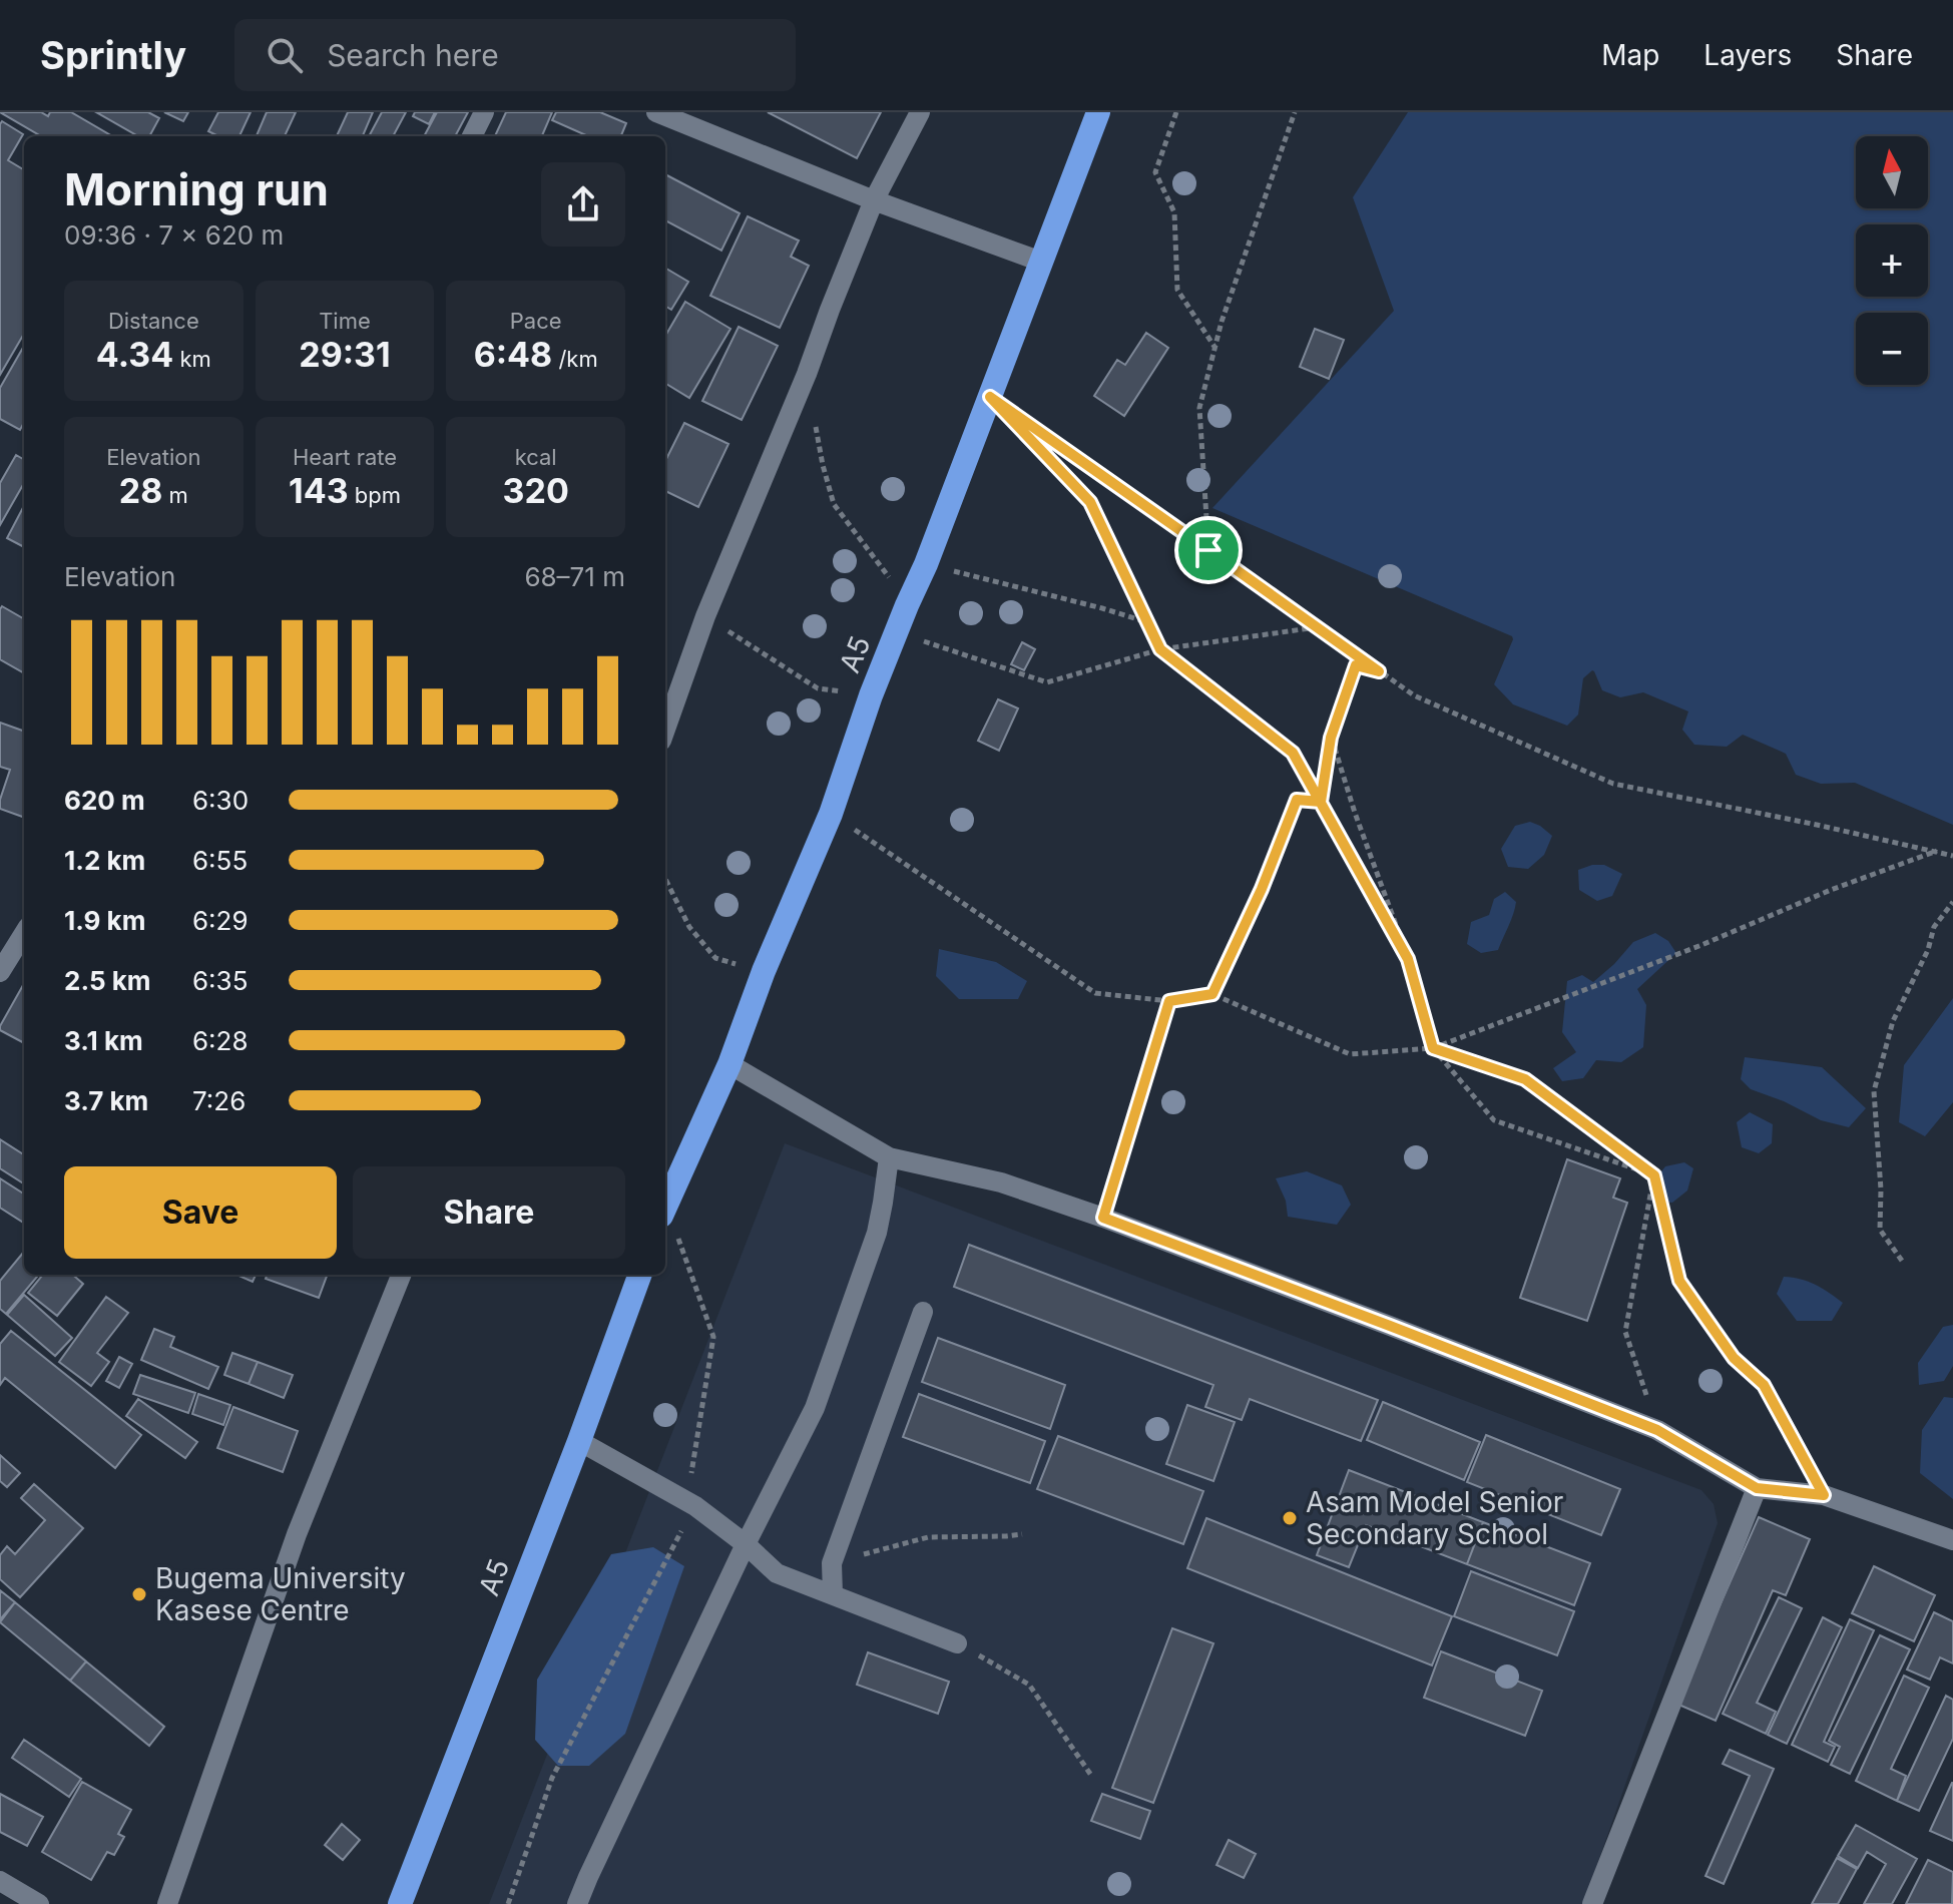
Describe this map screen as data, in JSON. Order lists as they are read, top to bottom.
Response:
{
  "streets": {
    "highway": ["A5"]
  },
  "places": ["Asam Model Senior Secondary School", "Bugema University Kasese Centre"],
  "north": "top",
  "page": {
    "header": "Sprintly",
    "search": "Search here",
    "nav": ["Map", "Layers", "Share"],
    "map_buttons": ["+", "−"],
    "heading": ["Morning run", "09:36 · 7 × 620 m"],
    "stats": [
      ["Distance", "4.34 km"],
      ["Time", "29:31"],
      ["Pace", "6:48 /km"],
      ["Elevation", "28 m"],
      ["Heart rate", "143 bpm"],
      ["kcal", "320"]
    ],
    "chart": ["Elevation", "68–71 m"],
    "list": [
      {
        "name": "620 m",
        "note": "6:30"
      },
      {
        "name": "1.2 km",
        "note": "6:55"
      },
      {
        "name": "1.9 km",
        "note": "6:29"
      },
      {
        "name": "2.5 km",
        "note": "6:35"
      },
      {
        "name": "3.1 km",
        "note": "6:28"
      },
      {
        "name": "3.7 km",
        "note": "7:26"
      }
    ],
    "buttons": ["Save", "Share"]
  }
}
